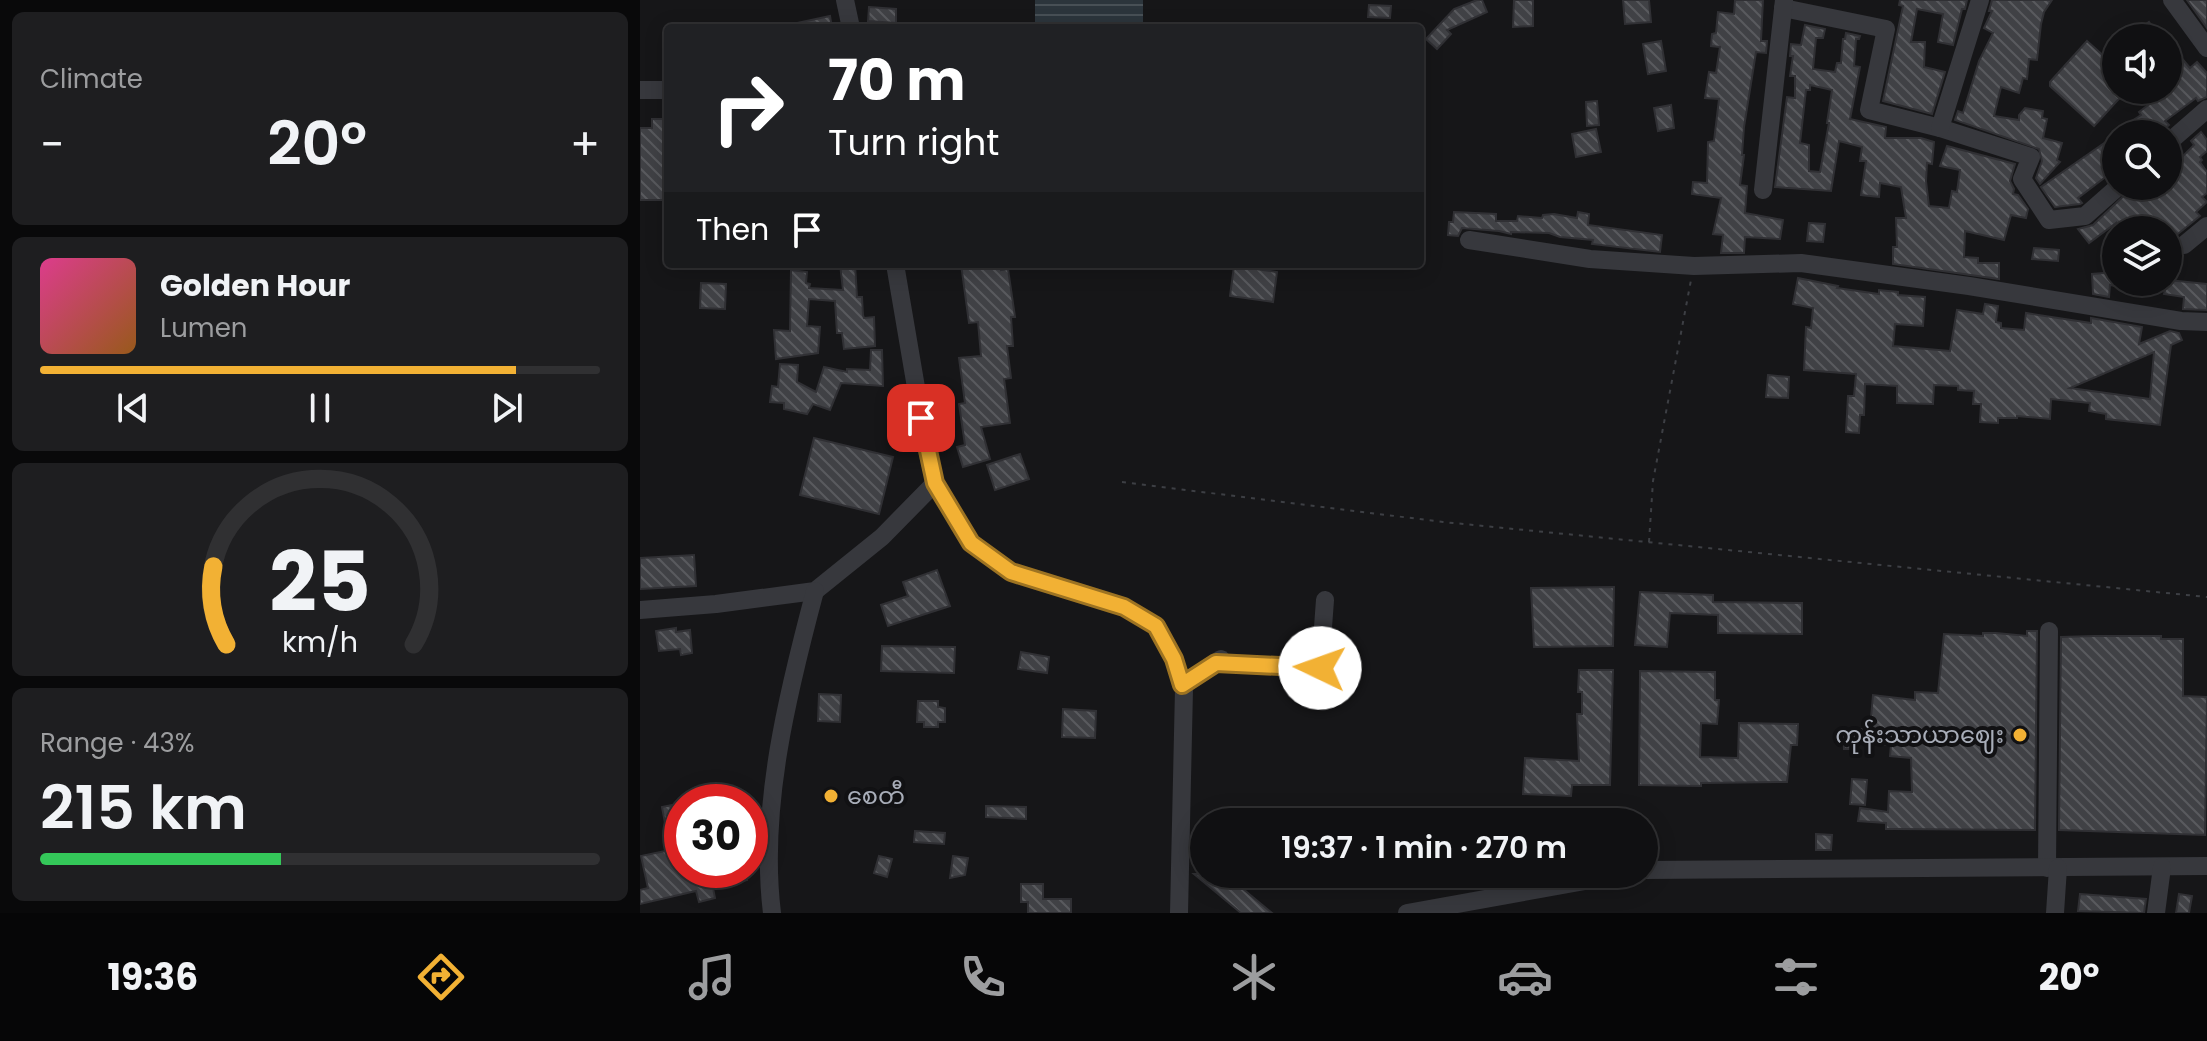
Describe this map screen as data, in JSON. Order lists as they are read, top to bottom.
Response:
{
  "places": ["ကုန်းသာယာဈေး", "စေတီ"],
  "page": {
    "tile": [
      "Climate",
      ["Range · 43%", "215 km"]
    ],
    "turn": ["70 m", "Turn right"],
    "heat": ["−", "20°", "+"],
    "then": "Then",
    "song": ["Golden Hour", "Lumen"],
    "limit": "30",
    "trip": "19:37 · 1 min · 270 m",
    "tabs": ["19:36", "20°"],
    "gauge": ["25", "km/h"]
  }
}
